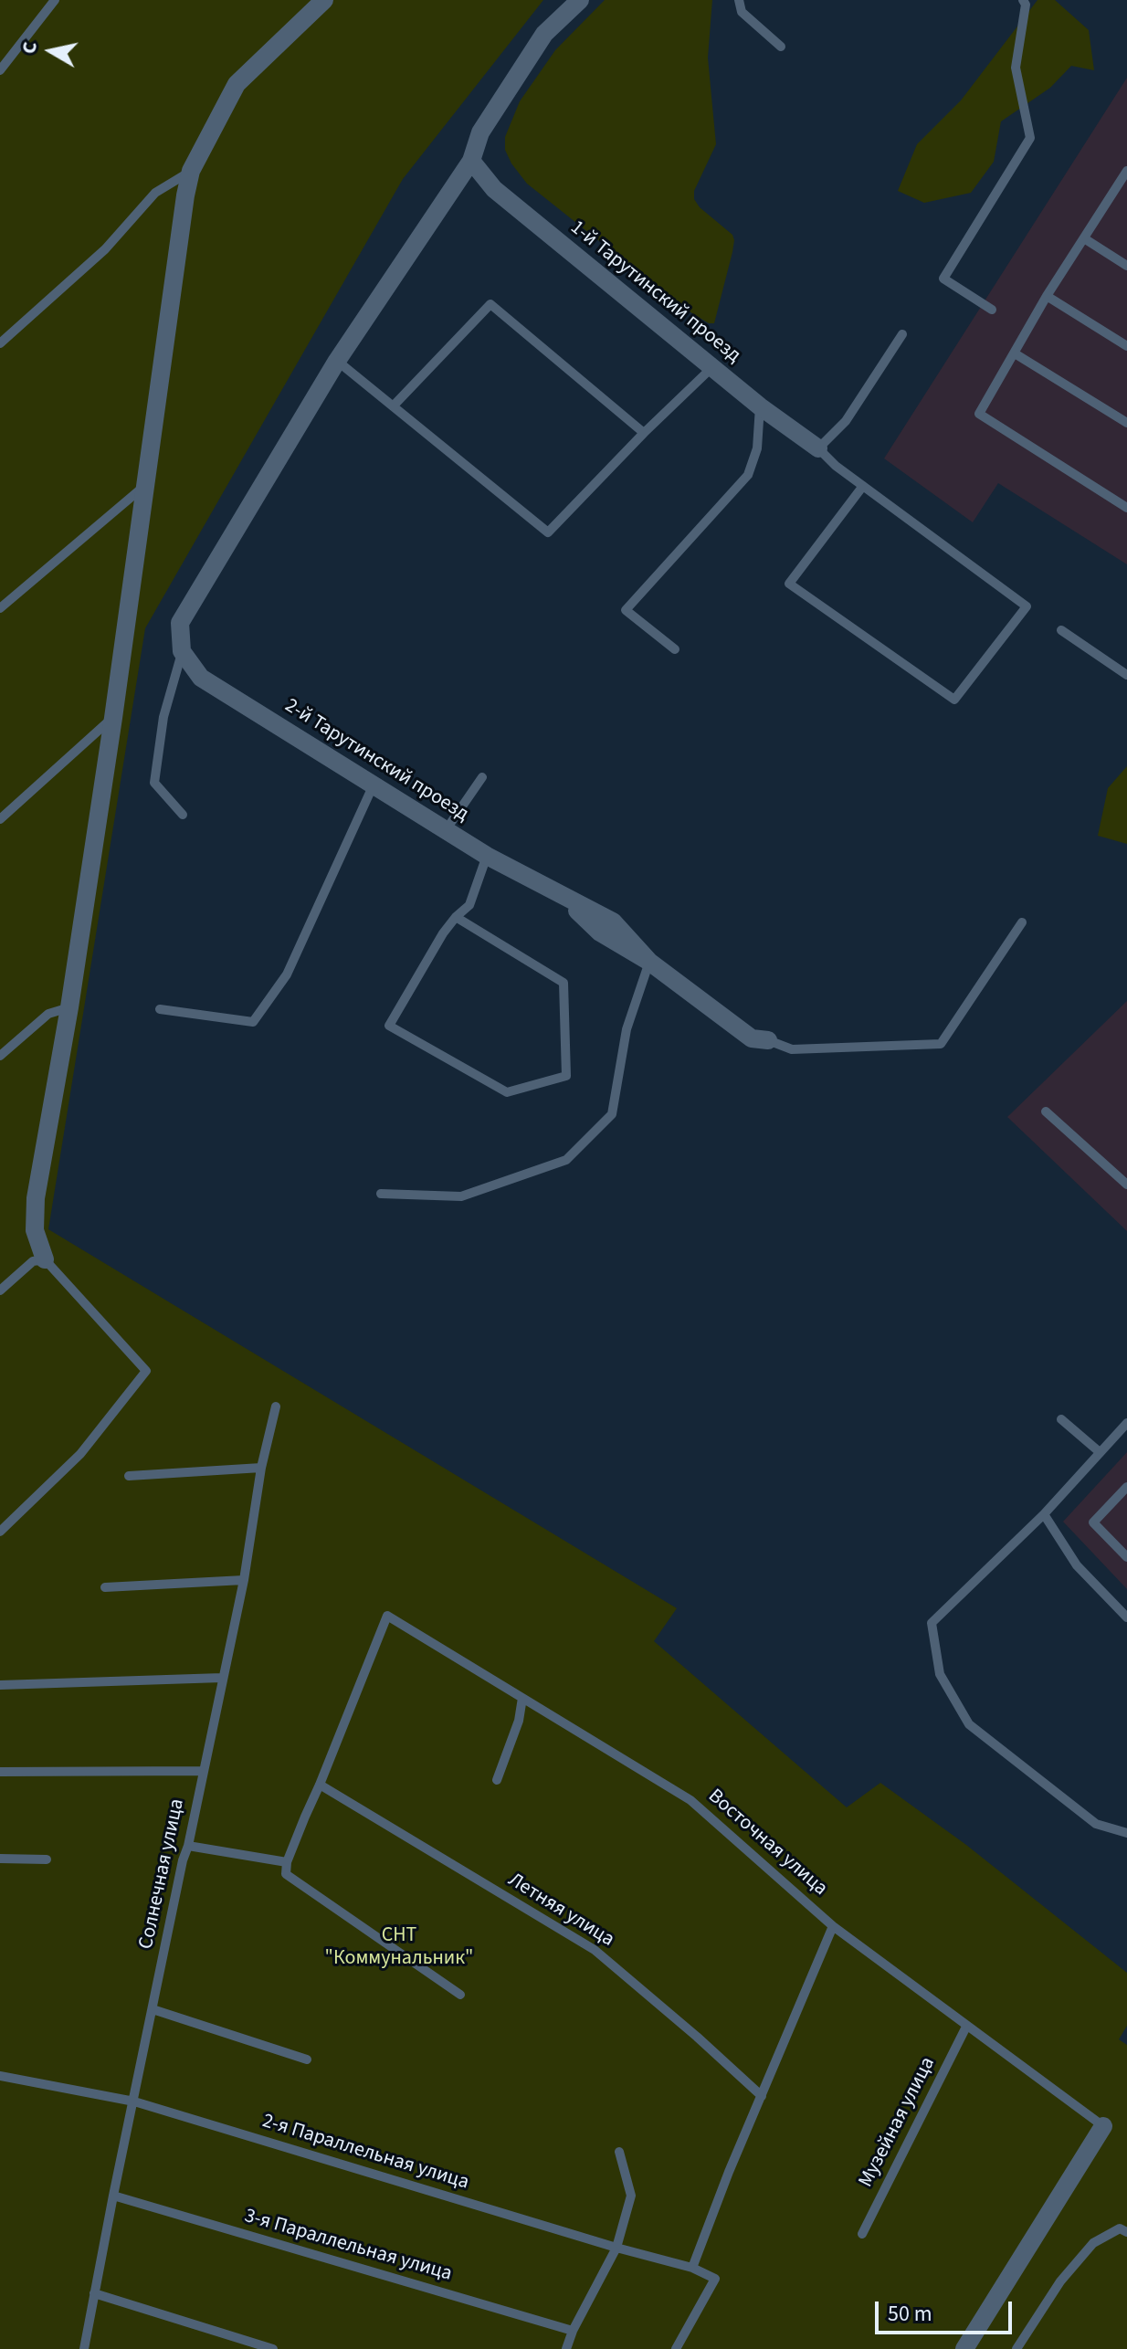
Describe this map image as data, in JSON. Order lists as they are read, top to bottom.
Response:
{
  "streets": {
    "street": ["1-й Тарутинский проезд", "2-й Тарутинский проезд"],
    "lane": [
      "Восточная улица",
      "Солнечная улица",
      "Летняя улица",
      "Музейная улица",
      "2-я Параллельная улица",
      "3-я Параллельная улица"
    ]
  },
  "crossings": [
    ["Восточная улица", "Летняя улица"],
    ["Восточная улица", "Музейная улица"],
    ["Солнечная улица", "2-я Параллельная улица"],
    ["Солнечная улица", "3-я Параллельная улица"]
  ],
  "parks": ["СНТ \"Коммунальник\""],
  "scale_bar": "50 m",
  "north": "left"
}
